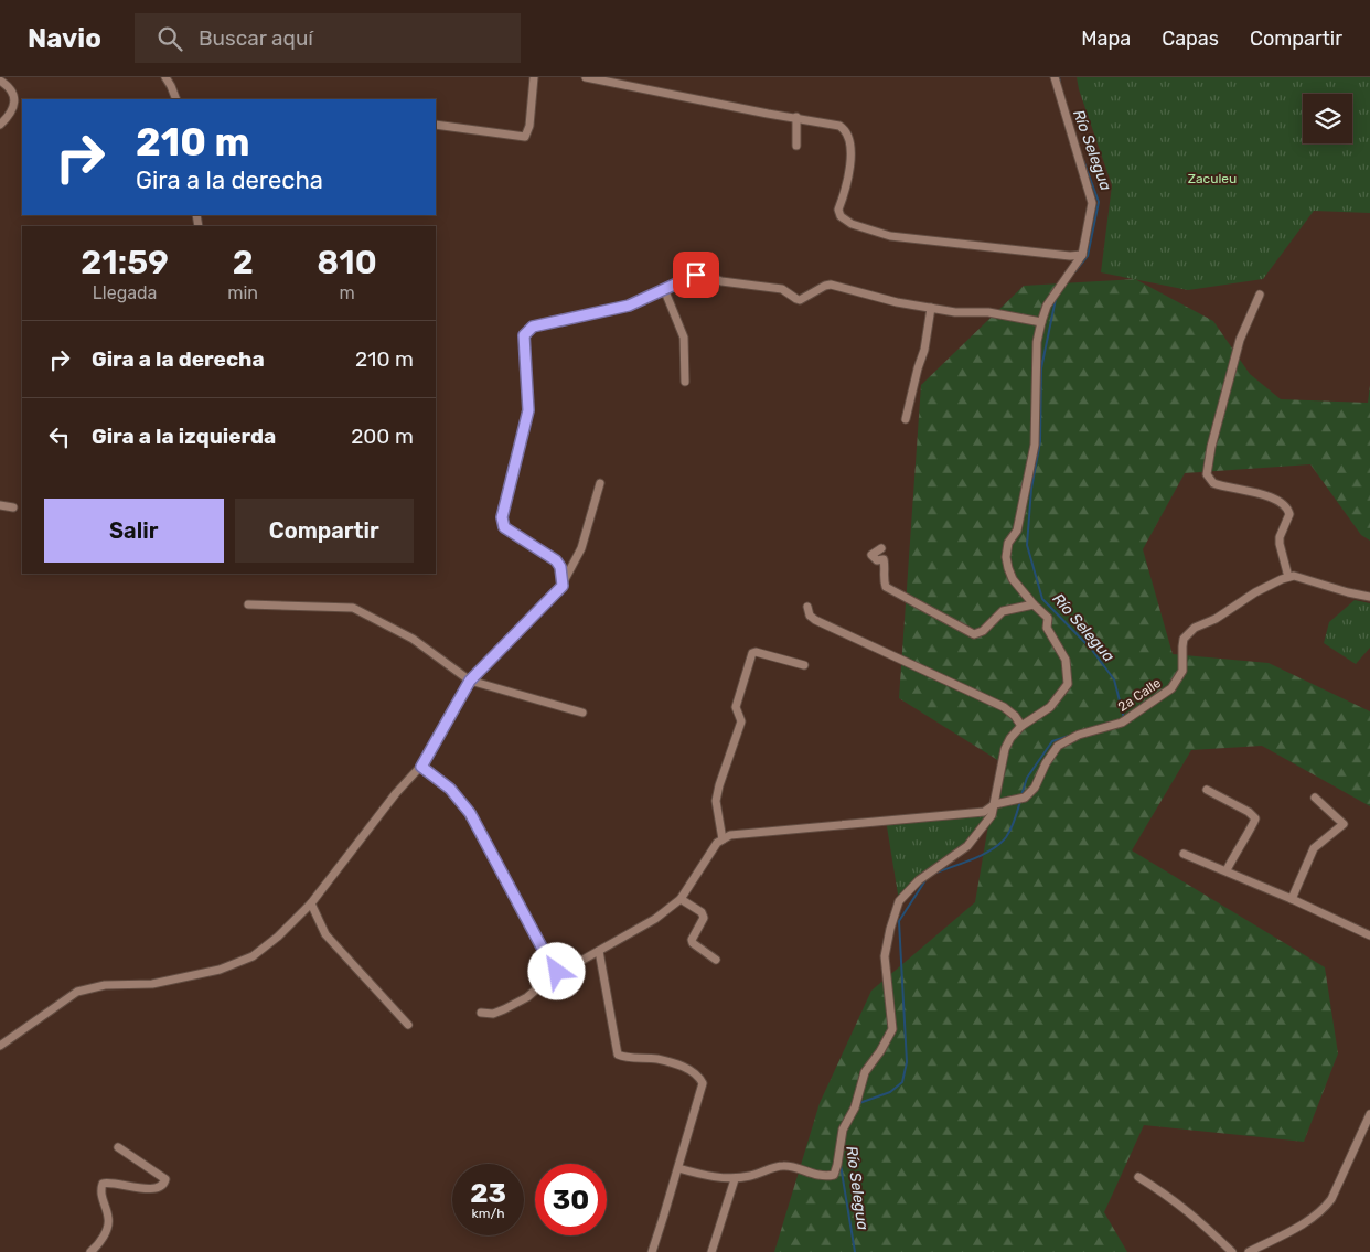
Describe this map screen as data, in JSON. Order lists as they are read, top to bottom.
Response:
{
  "streets": {
    "street": ["2a Calle"]
  },
  "water": ["Río Selegua"],
  "parks": ["Zaculeu"],
  "page": {
    "header": "Navio",
    "search": "Buscar aquí",
    "nav": ["Mapa", "Capas", "Compartir"],
    "turn": ["210 m", "Gira a la derecha"],
    "eta": [
      "21:59",
      "Llegada",
      "2",
      "min",
      "810",
      "m"
    ],
    "list": [
      {
        "name": "Gira a la derecha",
        "value": "210 m"
      },
      {
        "name": "Gira a la izquierda",
        "value": "200 m"
      }
    ],
    "buttons": ["Salir", "Compartir"],
    "speed": "23 km/h",
    "limit": "30"
  }
}
